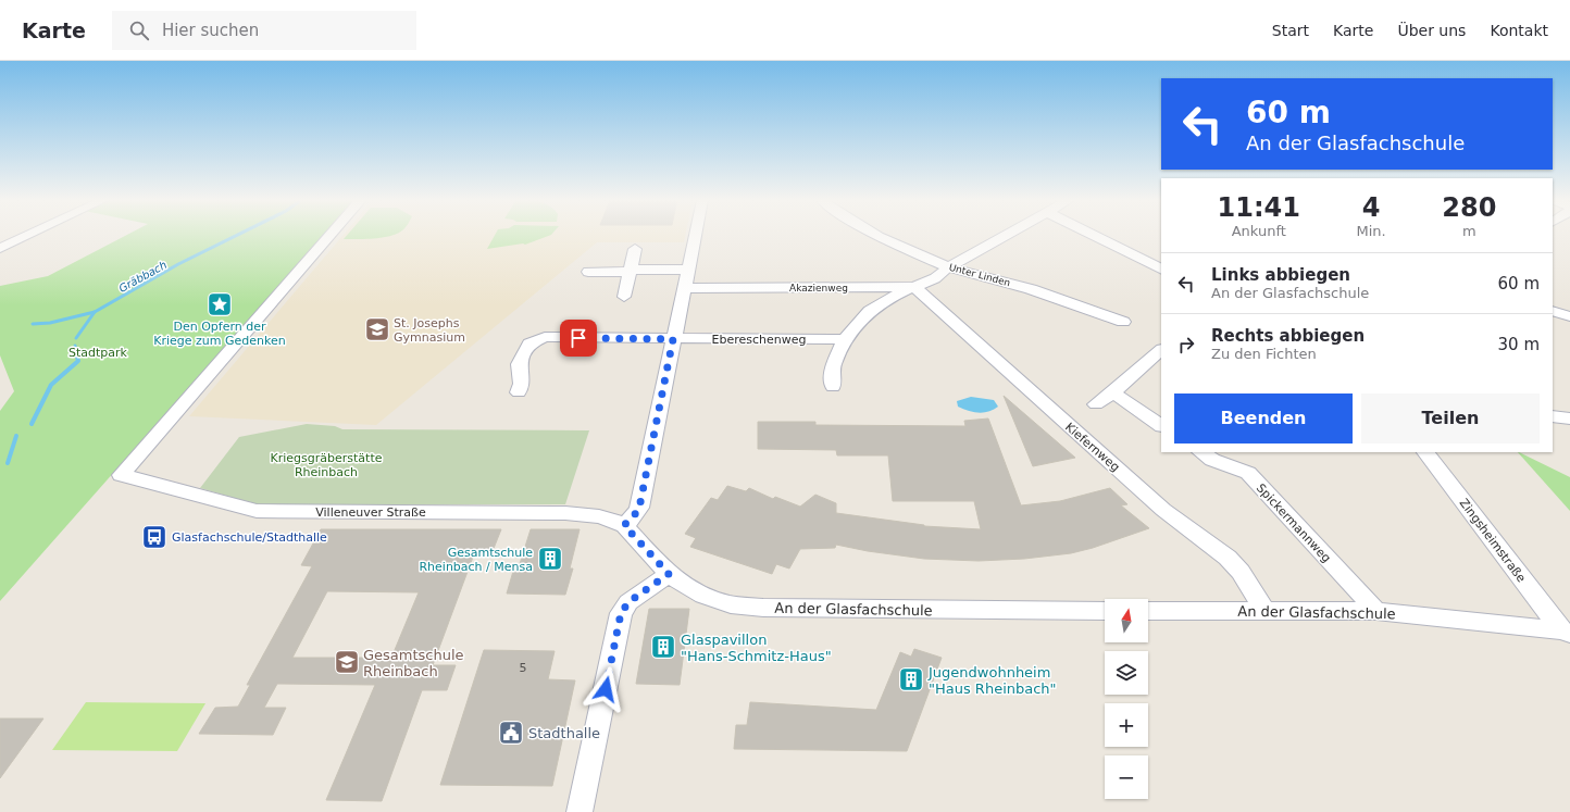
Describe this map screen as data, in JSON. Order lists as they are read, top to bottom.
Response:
{
  "streets": {
    "street": [
      "Unter Linden",
      "Akazienweg",
      "Ebereschenweg",
      "Kiefernweg",
      "Villeneuver Straße",
      "Spickermannweg",
      "Zingsheimstraße",
      "An der Glasfachschule"
    ]
  },
  "crossings": [
    ["Unter Linden", "Akazienweg"],
    ["Akazienweg", "Kiefernweg"],
    ["Kiefernweg", "An der Glasfachschule"],
    ["Villeneuver Straße", "An der Glasfachschule"],
    ["Spickermannweg", "An der Glasfachschule"],
    ["Zingsheimstraße", "An der Glasfachschule"]
  ],
  "water": ["Gräbbach"],
  "parks": ["Stadtpark", "Kriegsgräberstätte Rheinbach"],
  "places": {
    "place": ["Den Opfern der Kriege zum Gedenken"],
    "school or university": ["St. Josephs Gymnasium", "Gesamtschule Rheinbach"],
    "bus stop": ["Glasfachschule/Stadthalle"],
    "building": ["Gesamtschule Rheinbach / Mensa", "Glaspavillon \"Hans-Schmitz-Haus\"", "Jugendwohnheim \"Haus Rheinbach\""],
    "public building": ["Stadthalle"]
  },
  "house_numbers": ["5"],
  "north": "top",
  "page": {
    "header": "Karte",
    "search": "Hier suchen",
    "nav": [
      "Start",
      "Karte",
      "Über uns",
      "Kontakt"
    ],
    "turn": ["60 m", "An der Glasfachschule"],
    "eta": [
      "11:41",
      "Ankunft",
      "4",
      "Min.",
      "280",
      "m"
    ],
    "list": [
      {
        "name": "Links abbiegen",
        "note": "An der Glasfachschule",
        "value": "60 m"
      },
      {
        "name": "Rechts abbiegen",
        "note": "Zu den Fichten",
        "value": "30 m"
      }
    ],
    "buttons": ["Beenden", "Teilen"],
    "map_buttons": ["+", "−"]
  }
}
